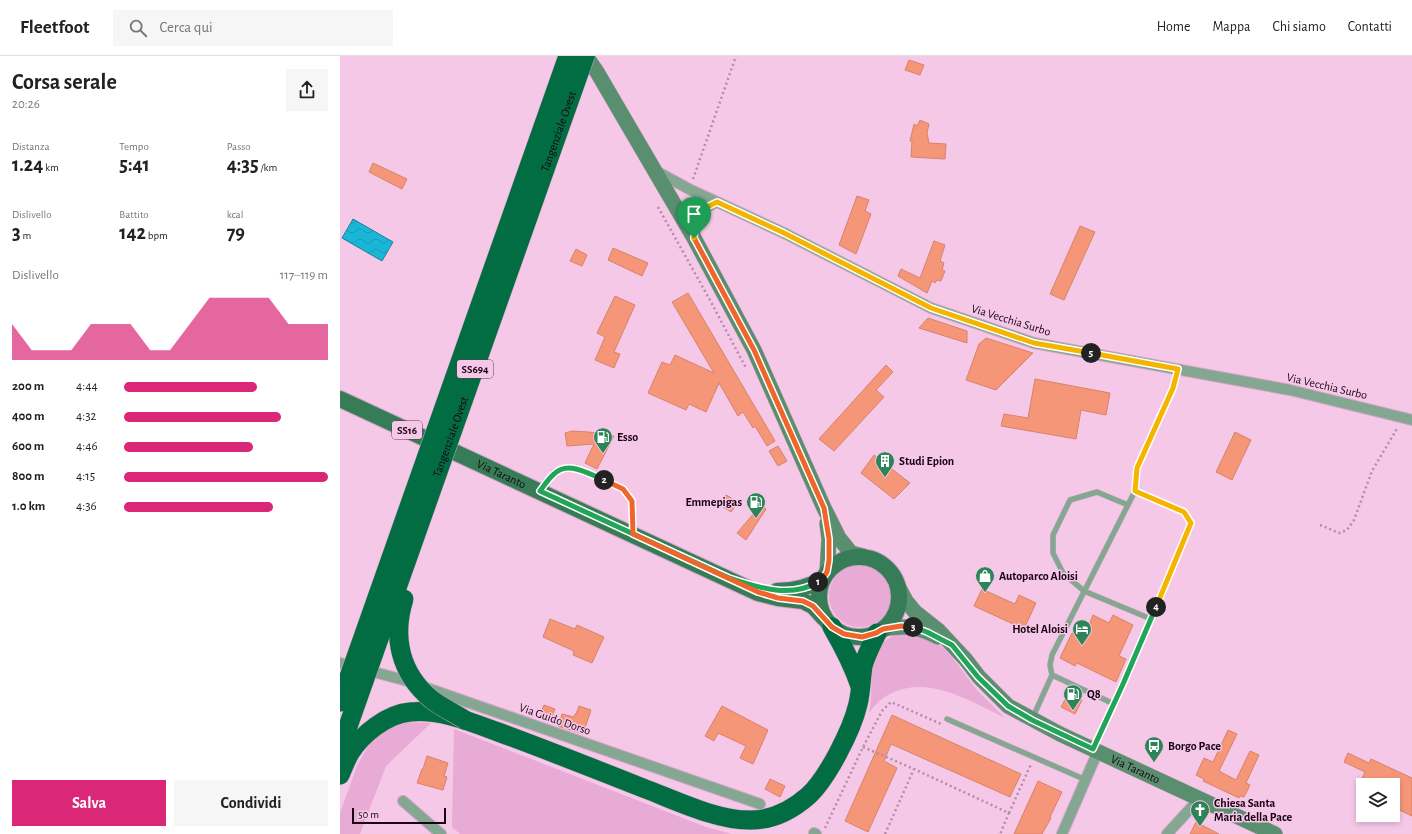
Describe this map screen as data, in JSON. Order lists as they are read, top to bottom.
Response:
{
  "streets": {
    "highway": ["Tangenziale Ovest", "SS694"],
    "main road": ["SS16", "Via Taranto"],
    "street": ["Via Vecchia Surbo", "Via Guido Dorso"]
  },
  "crossings": [
    ["Tangenziale Ovest", "Via Guido Dorso"]
  ],
  "places": {
    "fuel station": ["Esso", "Emmepigas", "Q8"],
    "building": ["Studi Epion"],
    "shop": ["Autoparco Aloisi"],
    "hotel": ["Hotel Aloisi"],
    "bus stop": ["Borgo Pace"],
    "church": ["Chiesa Santa Maria della Pace"]
  },
  "scale_bar": "50 m",
  "page": {
    "header": "Fleetfoot",
    "search": "Cerca qui",
    "nav": [
      "Home",
      "Mappa",
      "Chi siamo",
      "Contatti"
    ],
    "heading": ["Corsa serale", "20:26"],
    "stats": [
      ["Distanza", "1.24 km"],
      ["Tempo", "5:41"],
      ["Passo", "4:35 /km"],
      ["Dislivello", "3 m"],
      ["Battito", "142 bpm"],
      ["kcal", "79"]
    ],
    "chart": ["Dislivello", "117–119 m"],
    "pins": [
      "5",
      "2",
      "1",
      "4",
      "3"
    ],
    "list": [
      {
        "name": "200 m",
        "note": "4:44"
      },
      {
        "name": "400 m",
        "note": "4:32"
      },
      {
        "name": "600 m",
        "note": "4:46"
      },
      {
        "name": "800 m",
        "note": "4:15"
      },
      {
        "name": "1.0 km",
        "note": "4:36"
      }
    ],
    "buttons": ["Salva", "Condividi"],
    "scale": "50 m"
  }
}
